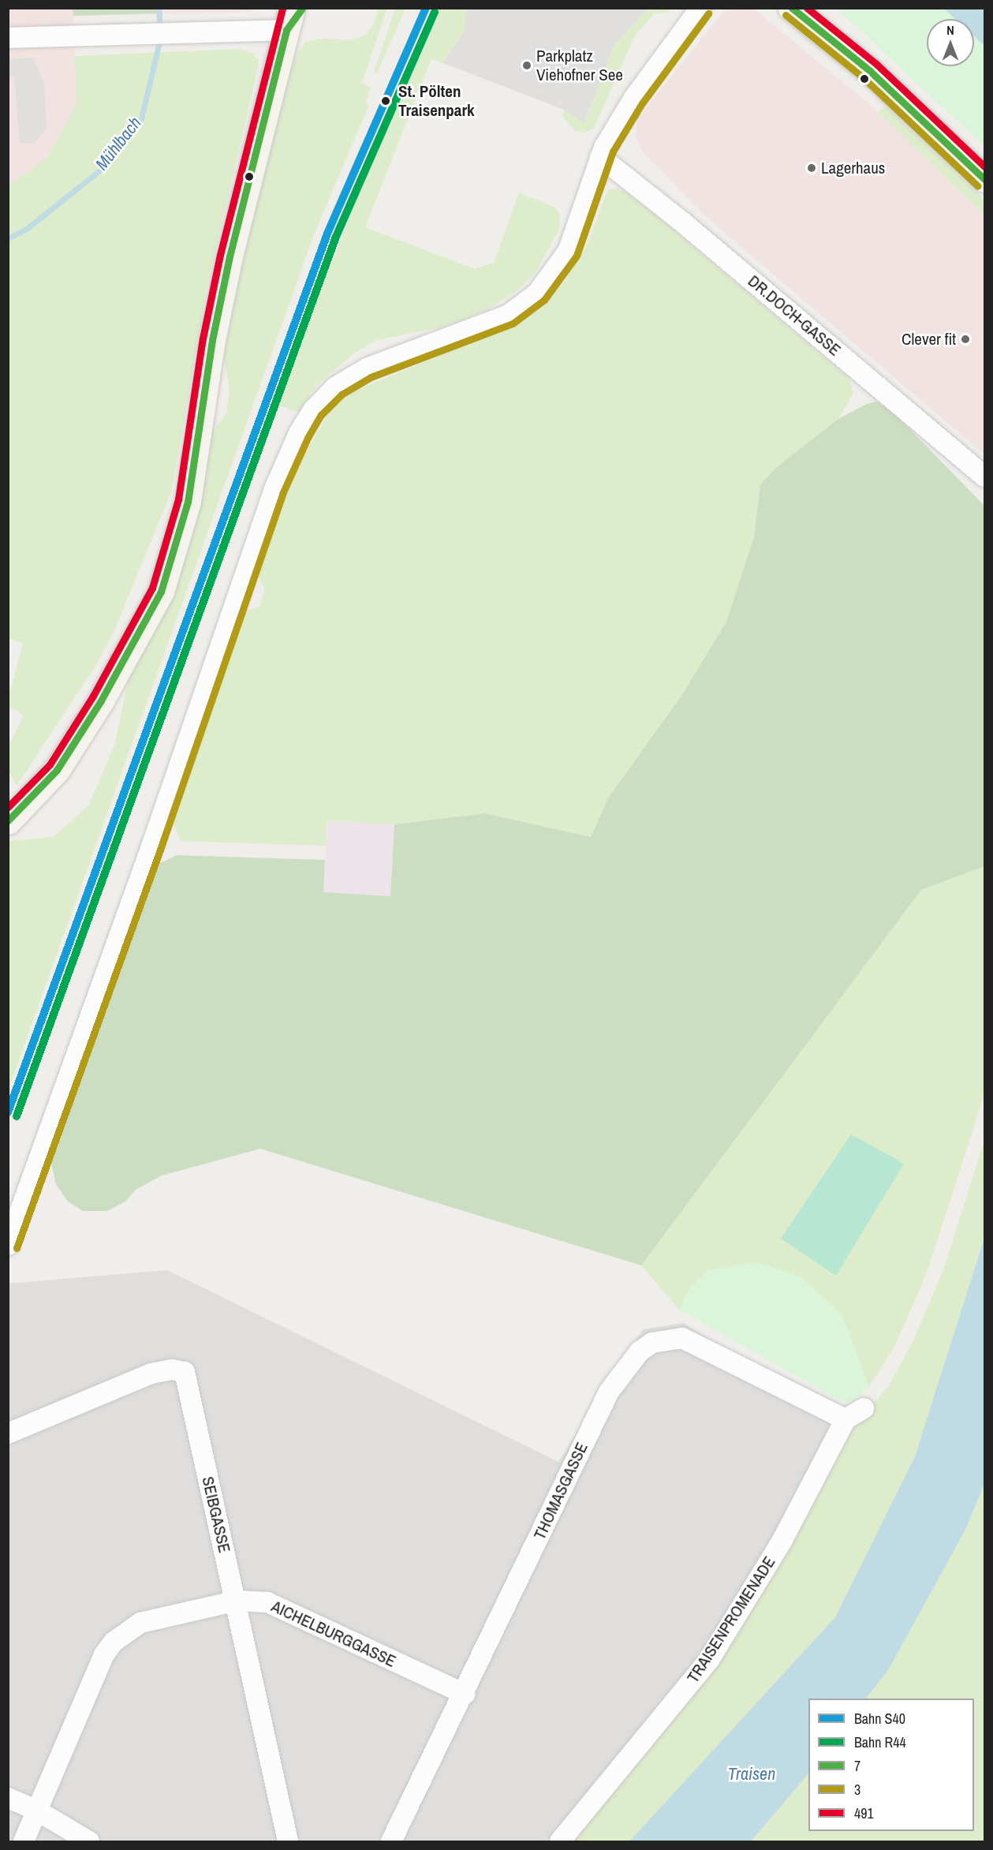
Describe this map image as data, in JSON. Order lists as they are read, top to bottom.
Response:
{
  "streets": {
    "street": [
      "DR.DOCH-GASSE",
      "THOMASGASSE",
      "SEIBGASSE",
      "TRAISENPROMENADE",
      "AICHELBURGGASSE"
    ]
  },
  "crossings": [
    ["THOMASGASSE", "TRAISENPROMENADE"],
    ["THOMASGASSE", "AICHELBURGGASSE"],
    ["SEIBGASSE", "AICHELBURGGASSE"]
  ],
  "water": ["Mühlbach", "Traisen"],
  "places": [
    "Parkplatz Viehofner See",
    "St. Pölten Traisenpark",
    "Lagerhaus",
    "Clever fit"
  ],
  "lines": [
    "rail line S40",
    "transit line 7",
    "transit line 491",
    "rail line R44",
    "transit line 3"
  ],
  "legend": [
    "Bahn S40",
    "Bahn R44",
    "7",
    "3",
    "491"
  ],
  "north": "top"
}
